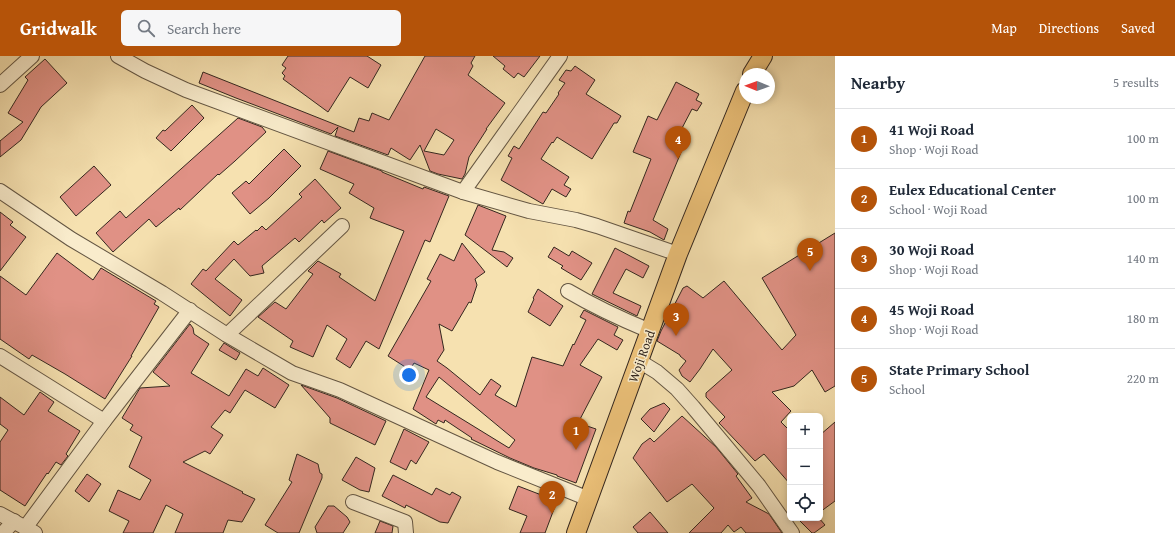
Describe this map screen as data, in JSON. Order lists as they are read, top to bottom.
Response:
{
  "streets": {
    "main road": ["Woji Road"]
  },
  "north": "left",
  "page": {
    "header": "Gridwalk",
    "search": "Search here",
    "nav": ["Map", "Directions", "Saved"],
    "heading": ["Nearby", "5 results"],
    "list": [
      {
        "mark": "1",
        "name": "41 Woji Road",
        "note": "Shop · Woji Road",
        "value": "100 m"
      },
      {
        "mark": "2",
        "name": "Eulex Educational Center",
        "note": "School · Woji Road",
        "value": "100 m"
      },
      {
        "mark": "3",
        "name": "30 Woji Road",
        "note": "Shop · Woji Road",
        "value": "140 m"
      },
      {
        "mark": "4",
        "name": "45 Woji Road",
        "note": "Shop · Woji Road",
        "value": "180 m"
      },
      {
        "mark": "5",
        "name": "State Primary School",
        "note": "School",
        "value": "220 m"
      }
    ],
    "pins": [
      "4",
      "5",
      "3",
      "1",
      "2"
    ],
    "map_buttons": ["+", "−"]
  }
}
